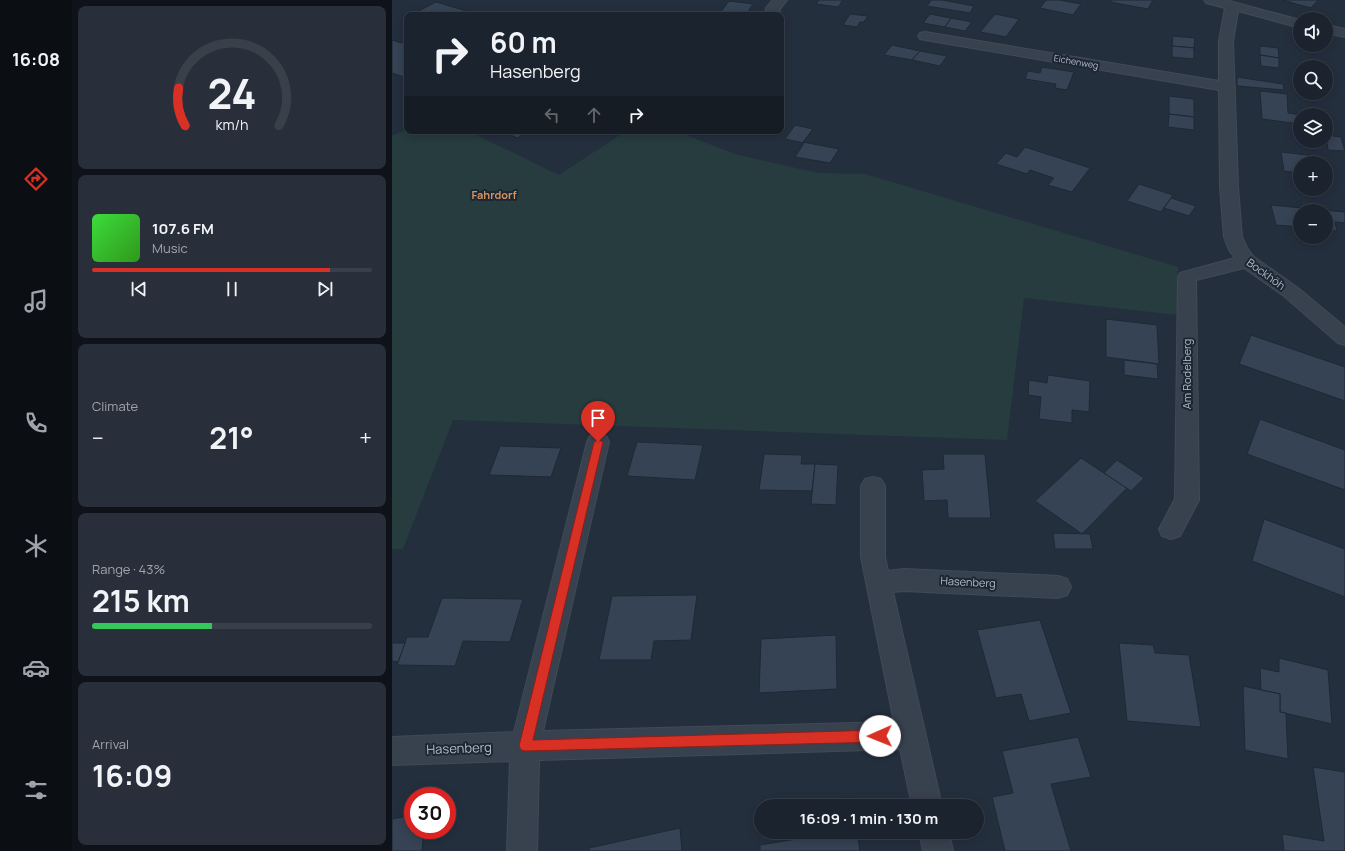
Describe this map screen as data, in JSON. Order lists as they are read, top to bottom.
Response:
{
  "streets": {
    "street": [
      "Eichenweg",
      "Bockhöh",
      "Am Rodelberg",
      "Hasenberg"
    ]
  },
  "crossings": [
    ["Eichenweg", "Bockhöh"],
    ["Bockhöh", "Am Rodelberg"]
  ],
  "districts": ["Fahrdorf"],
  "page": {
    "tabs": "16:08",
    "map_buttons": ["+", "−"],
    "turn": ["60 m", "Hasenberg"],
    "song": ["107.6 FM", "Music"],
    "tile": [
      "Climate",
      ["Range · 43%", "215 km"],
      ["Arrival", "16:09"]
    ],
    "heat": ["−", "21°", "+"],
    "limit": "30",
    "trip": "16:09 · 1 min · 130 m",
    "gauge": ["24", "km/h"]
  }
}
